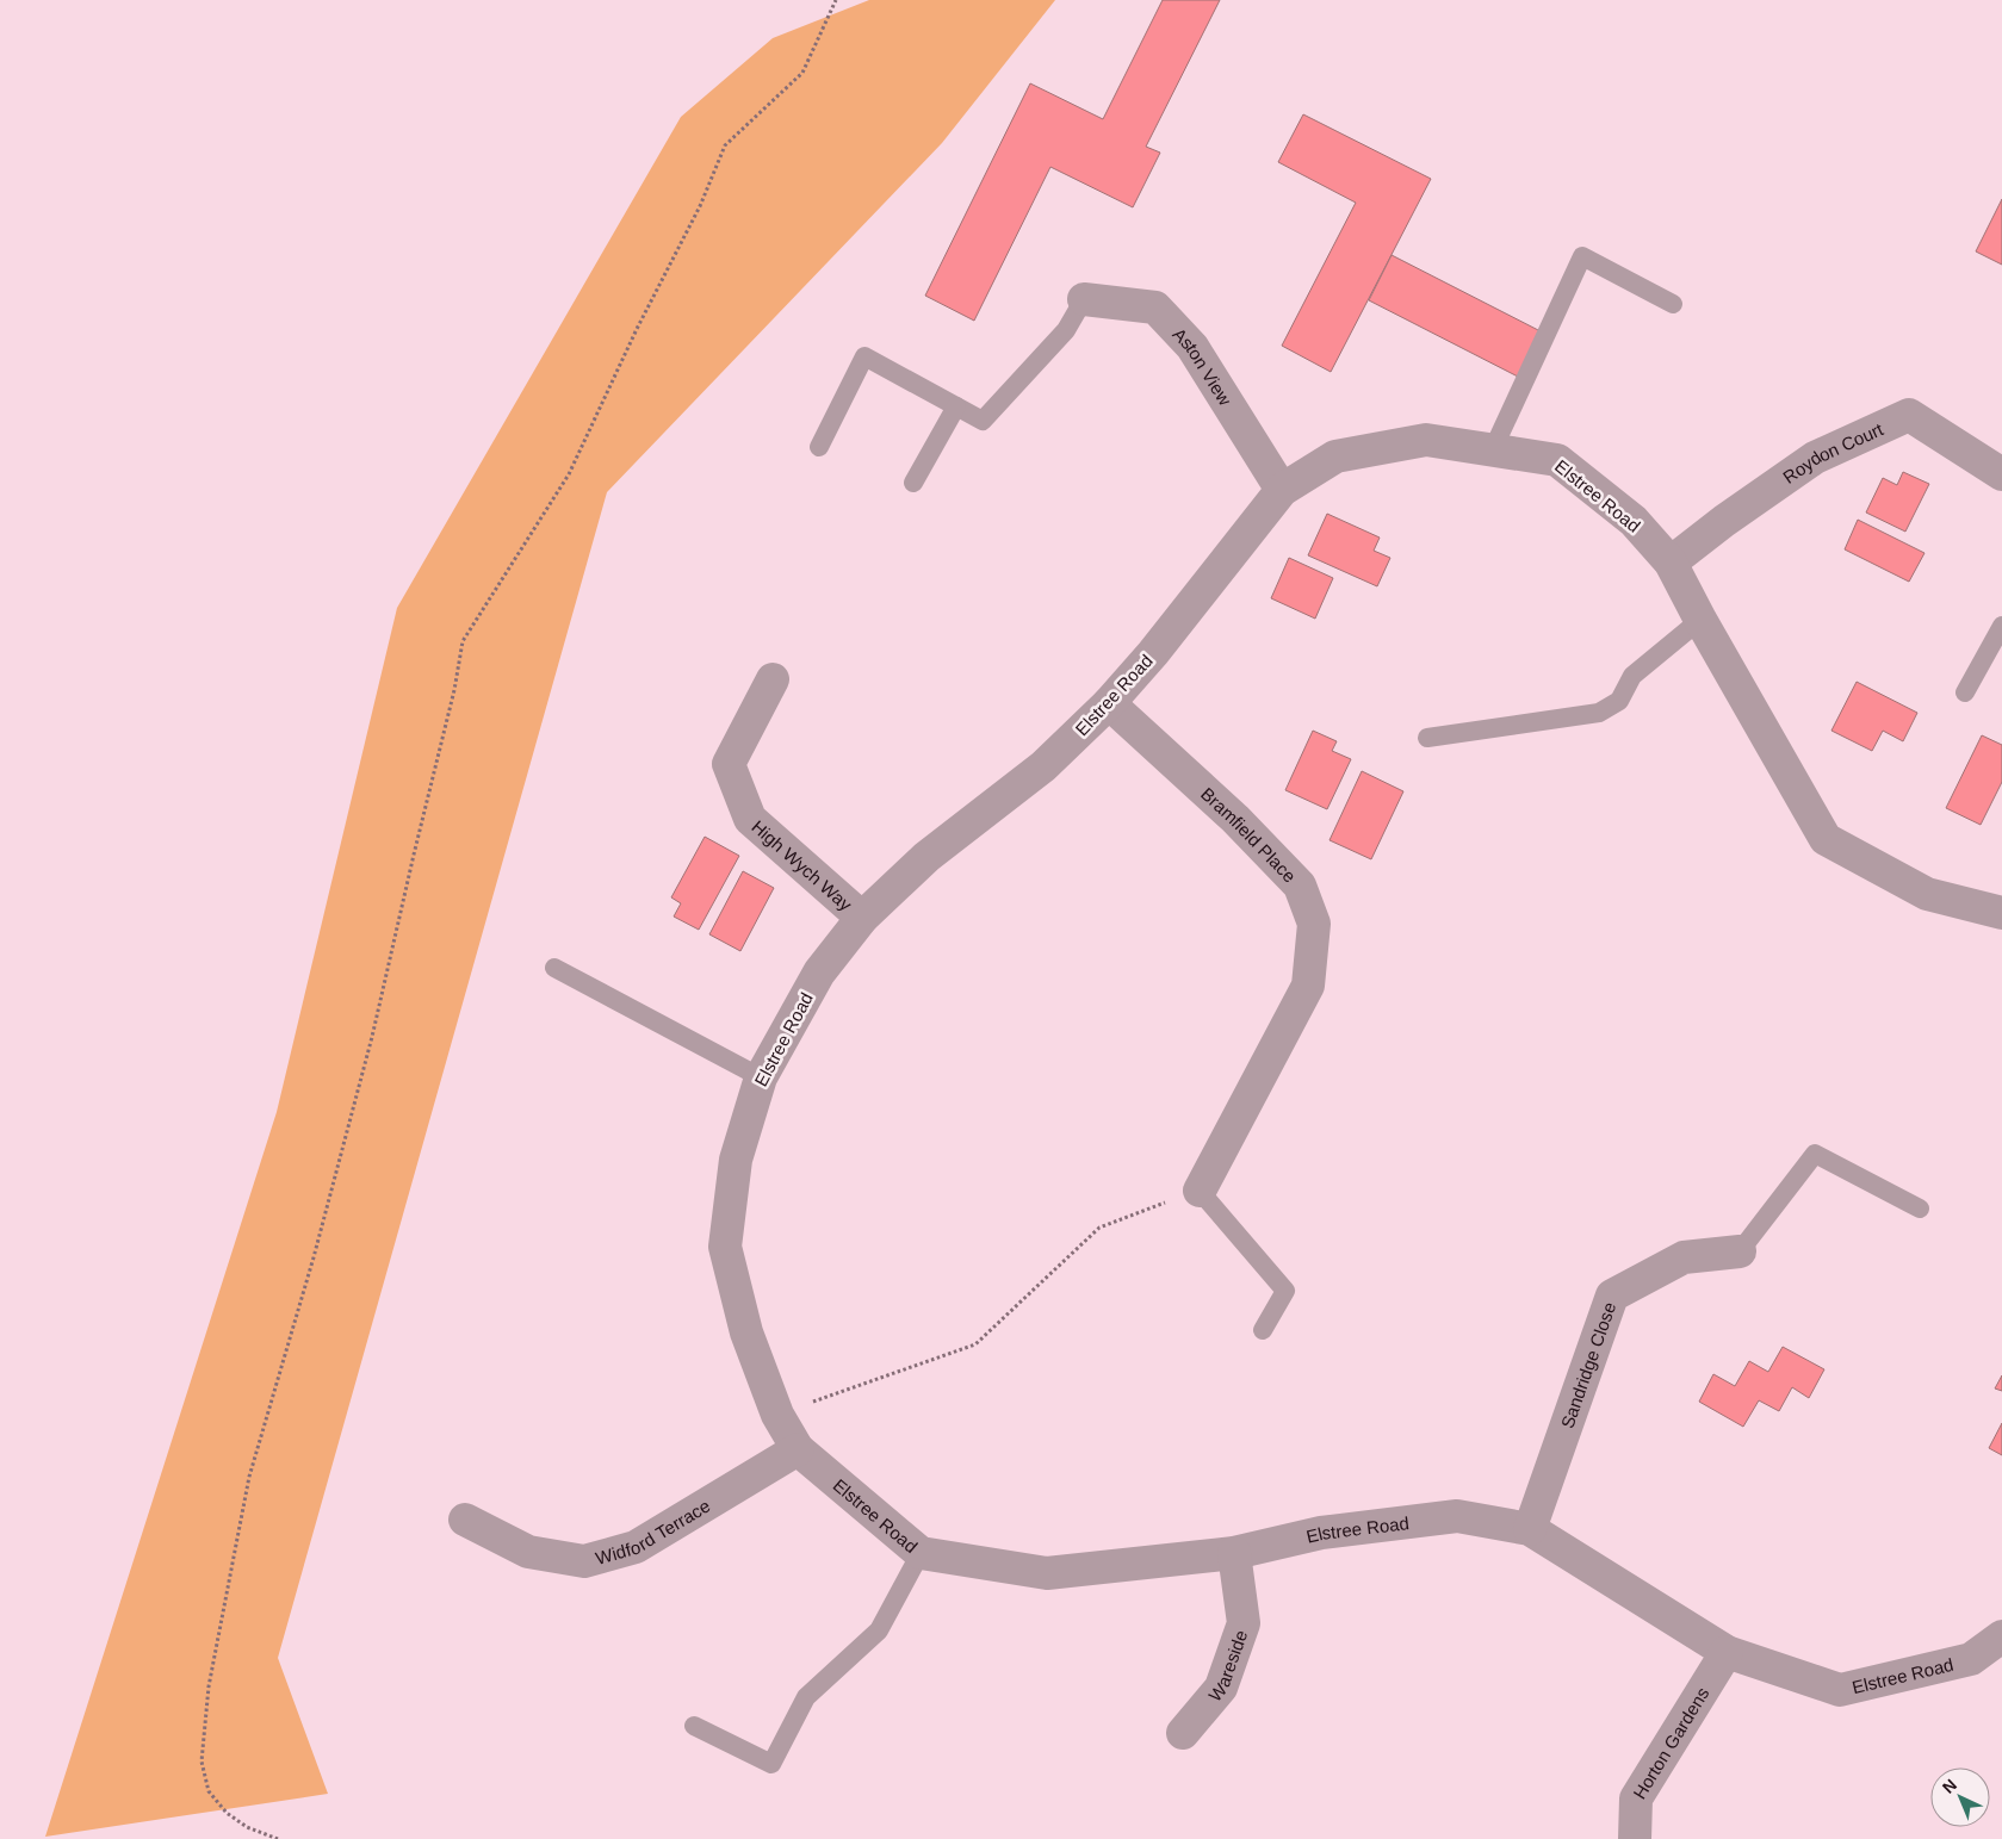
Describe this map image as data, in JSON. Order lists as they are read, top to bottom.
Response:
{
  "streets": {
    "street": [
      "Aston View",
      "Roydon Court",
      "Elstree Road",
      "Bramfield Place",
      "High Wych Way",
      "Sandridge Close",
      "Widford Terrace",
      "Wareside",
      "Horton Gardens"
    ]
  },
  "crossings": [
    ["Aston View", "Elstree Road"],
    ["Roydon Court", "Elstree Road"],
    ["Elstree Road", "Bramfield Place"],
    ["Elstree Road", "High Wych Way"],
    ["Elstree Road", "Sandridge Close"],
    ["Elstree Road", "Widford Terrace"],
    ["Elstree Road", "Wareside"],
    ["Elstree Road", "Horton Gardens"]
  ],
  "north": "top left"
}
